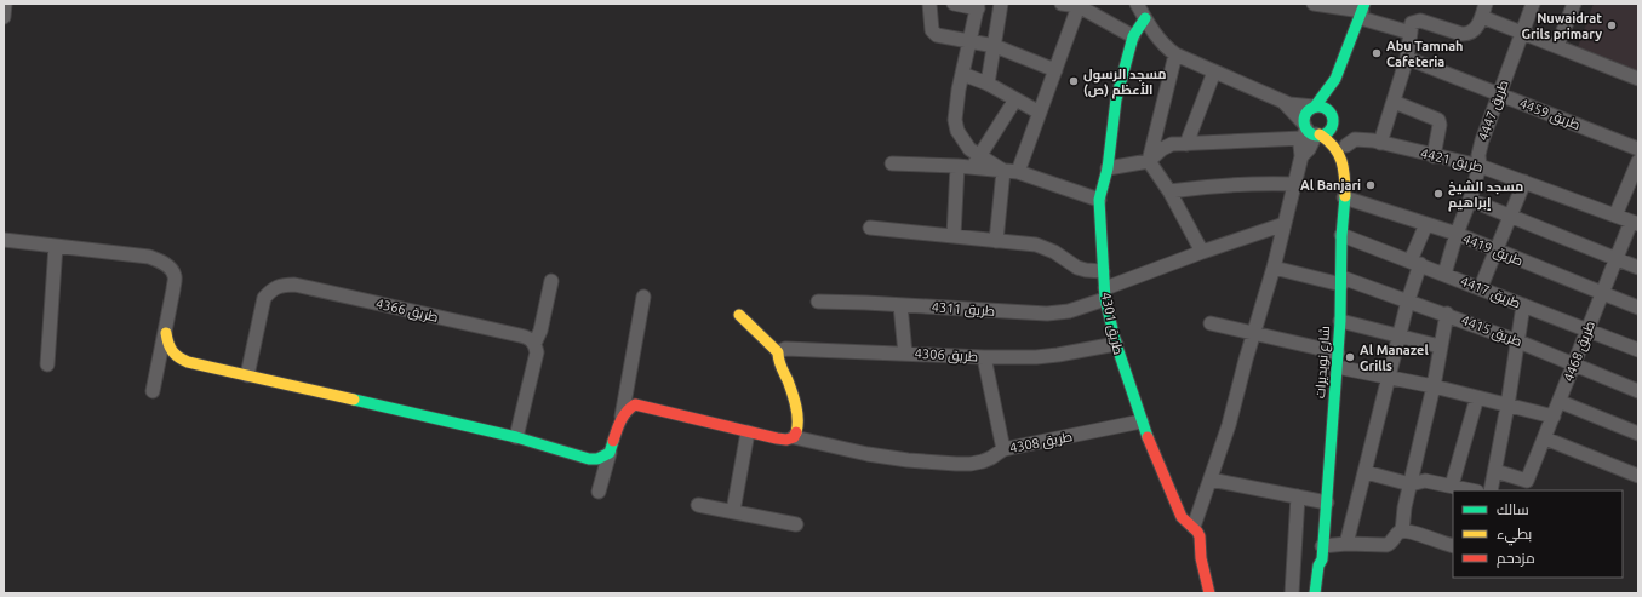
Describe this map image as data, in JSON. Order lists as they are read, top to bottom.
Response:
{
  "streets": {
    "street": [
      "طريق 4447",
      "طريق 4459",
      "طريق 4421",
      "طريق 4419",
      "طريق 4417",
      "طريق 4311",
      "طريق 4366",
      "طريق 4301",
      "طريق 4415",
      "طريق 4468",
      "طريق 4306",
      "شارع نويديرات",
      "طريق 4308"
    ]
  },
  "crossings": [
    ["طريق 4447", "طريق 4459"],
    ["طريق 4447", "طريق 4421"],
    ["طريق 4447", "طريق 4419"],
    ["طريق 4447", "طريق 4417"],
    ["طريق 4421", "طريق 4468"],
    ["طريق 4421", "شارع نويديرات"],
    ["طريق 4419", "طريق 4468"],
    ["طريق 4419", "شارع نويديرات"],
    ["طريق 4417", "طريق 4468"],
    ["طريق 4417", "شارع نويديرات"],
    ["طريق 4311", "طريق 4301"],
    ["طريق 4301", "طريق 4306"],
    ["طريق 4301", "طريق 4308"],
    ["طريق 4415", "طريق 4468"],
    ["طريق 4415", "شارع نويديرات"],
    ["طريق 4306", "طريق 4308"]
  ],
  "places": [
    "Nuwaidrat Grils primary",
    "Abu Tamnah Cafeteria",
    "مسجد الرسول الأعظم (ص)",
    "Al Banjari",
    "مسجد الشيخ إبراهيم",
    "Al Manazel Grills"
  ],
  "legend": ["سالك", "بطيء", "مزدحم"]
}
